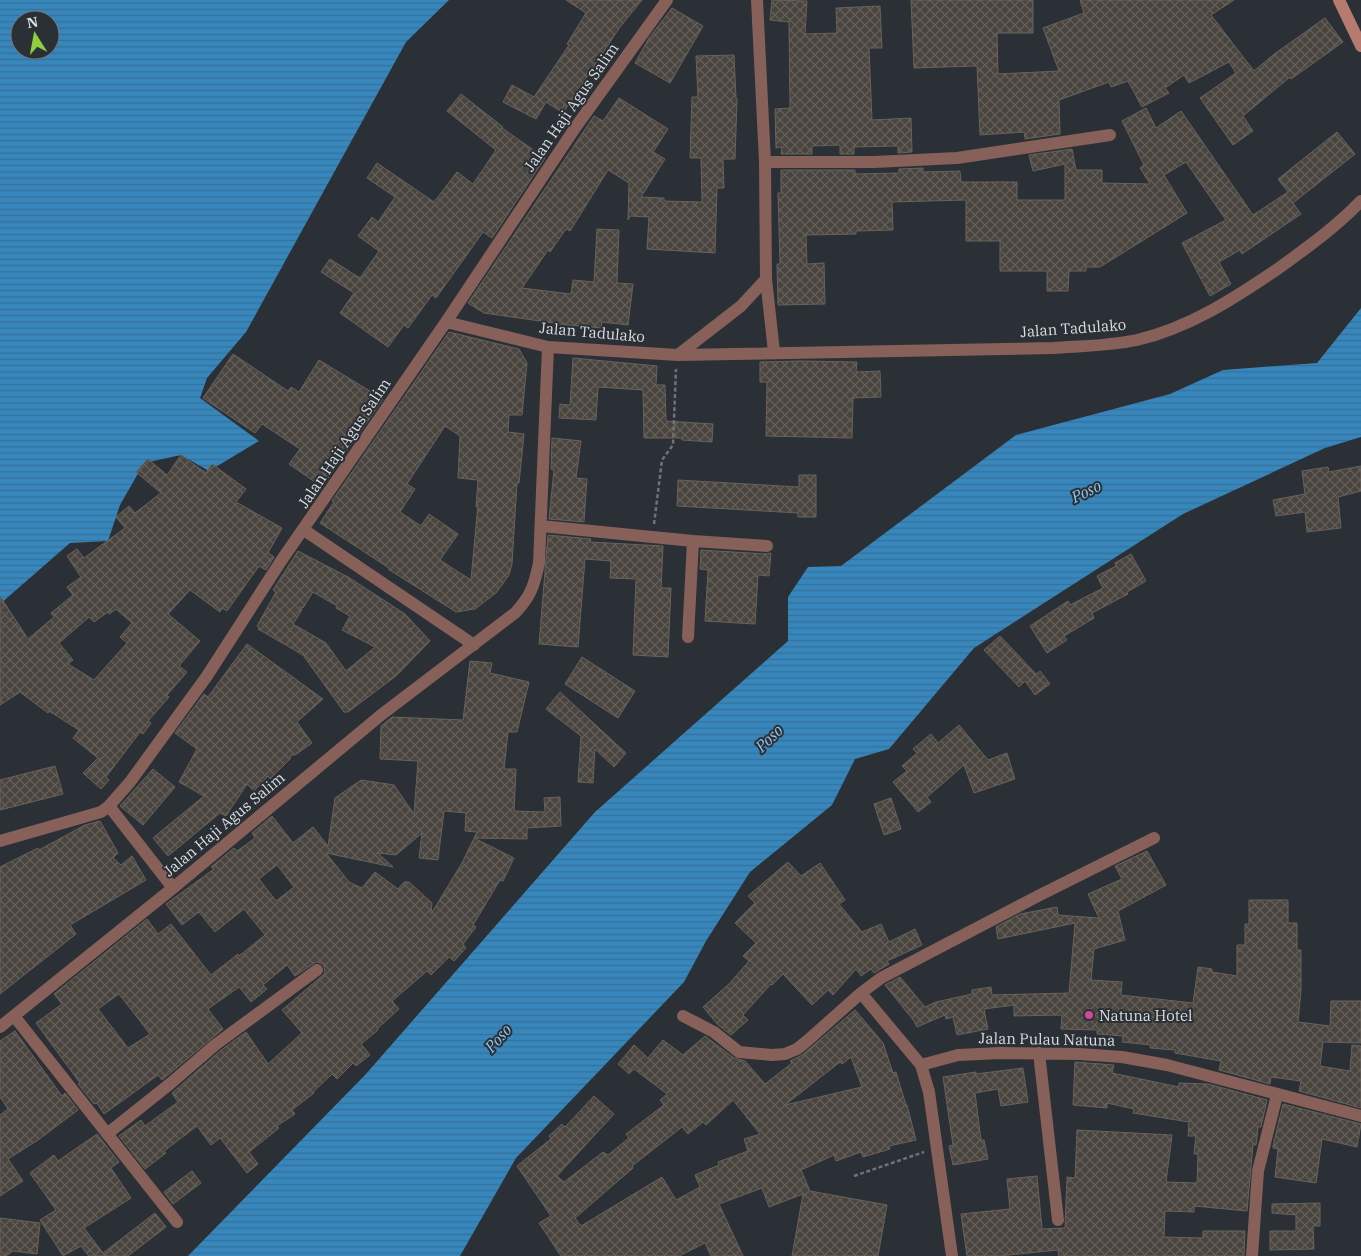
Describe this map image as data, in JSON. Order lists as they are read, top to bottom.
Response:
{
  "streets": {
    "street": ["Jalan Haji Agus Salim", "Jalan Tadulako", "Jalan Pulau Natuna"]
  },
  "crossings": [
    ["Jalan Haji Agus Salim", "Jalan Tadulako"]
  ],
  "water": ["Poso"],
  "places": ["Natuna Hotel"],
  "north": "top"
}
